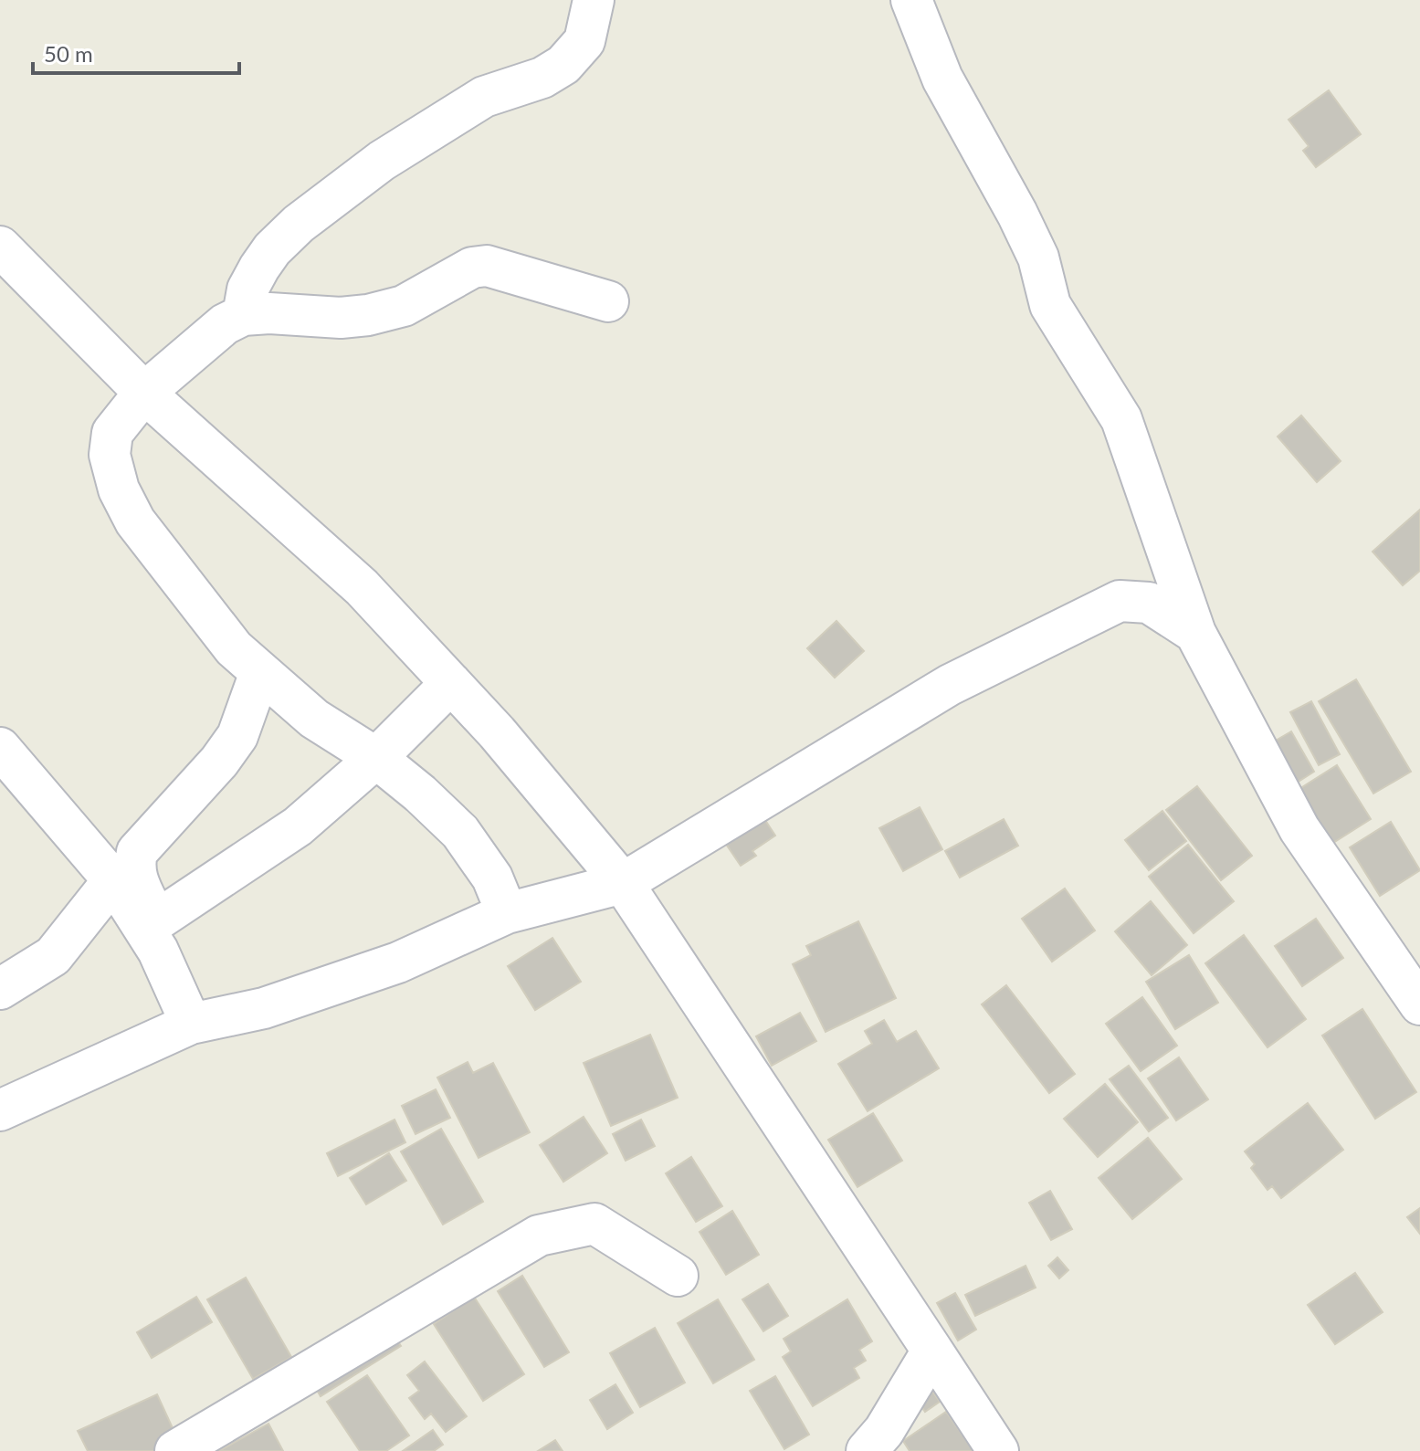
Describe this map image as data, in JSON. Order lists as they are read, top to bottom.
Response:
{
  "scale_bar": "50 m"
}
